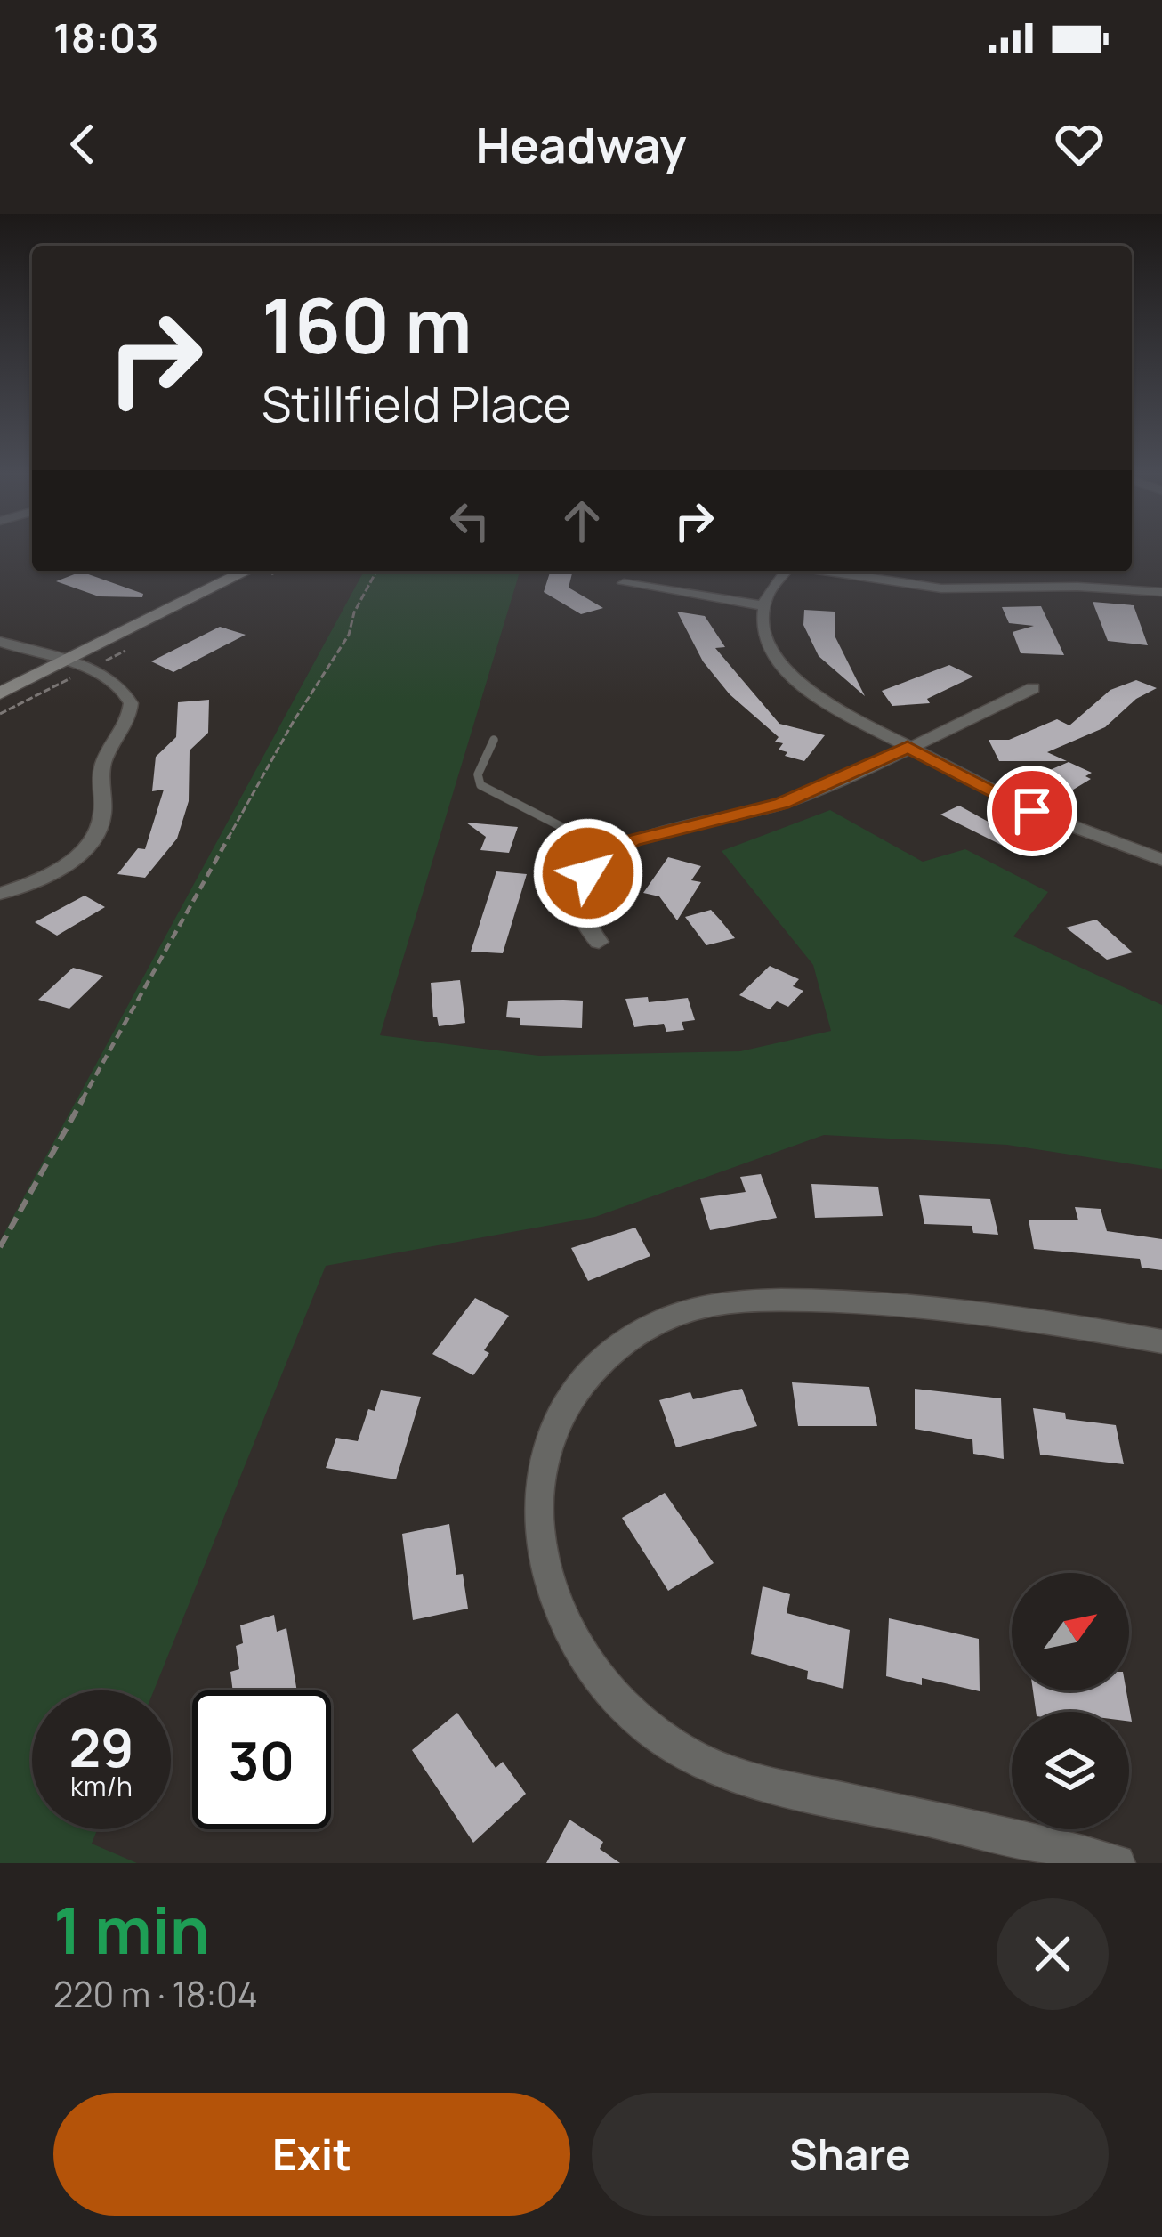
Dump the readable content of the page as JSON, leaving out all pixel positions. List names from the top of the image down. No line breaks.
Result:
{"north":"top right","page":{"status":"18:03","header":"Headway","turn":["160 m","Stillfield Place"],"speed":"29 km/h","limit":"30","heading":["1 min","220 m · 18:04"],"buttons":["Exit","Share"]}}
